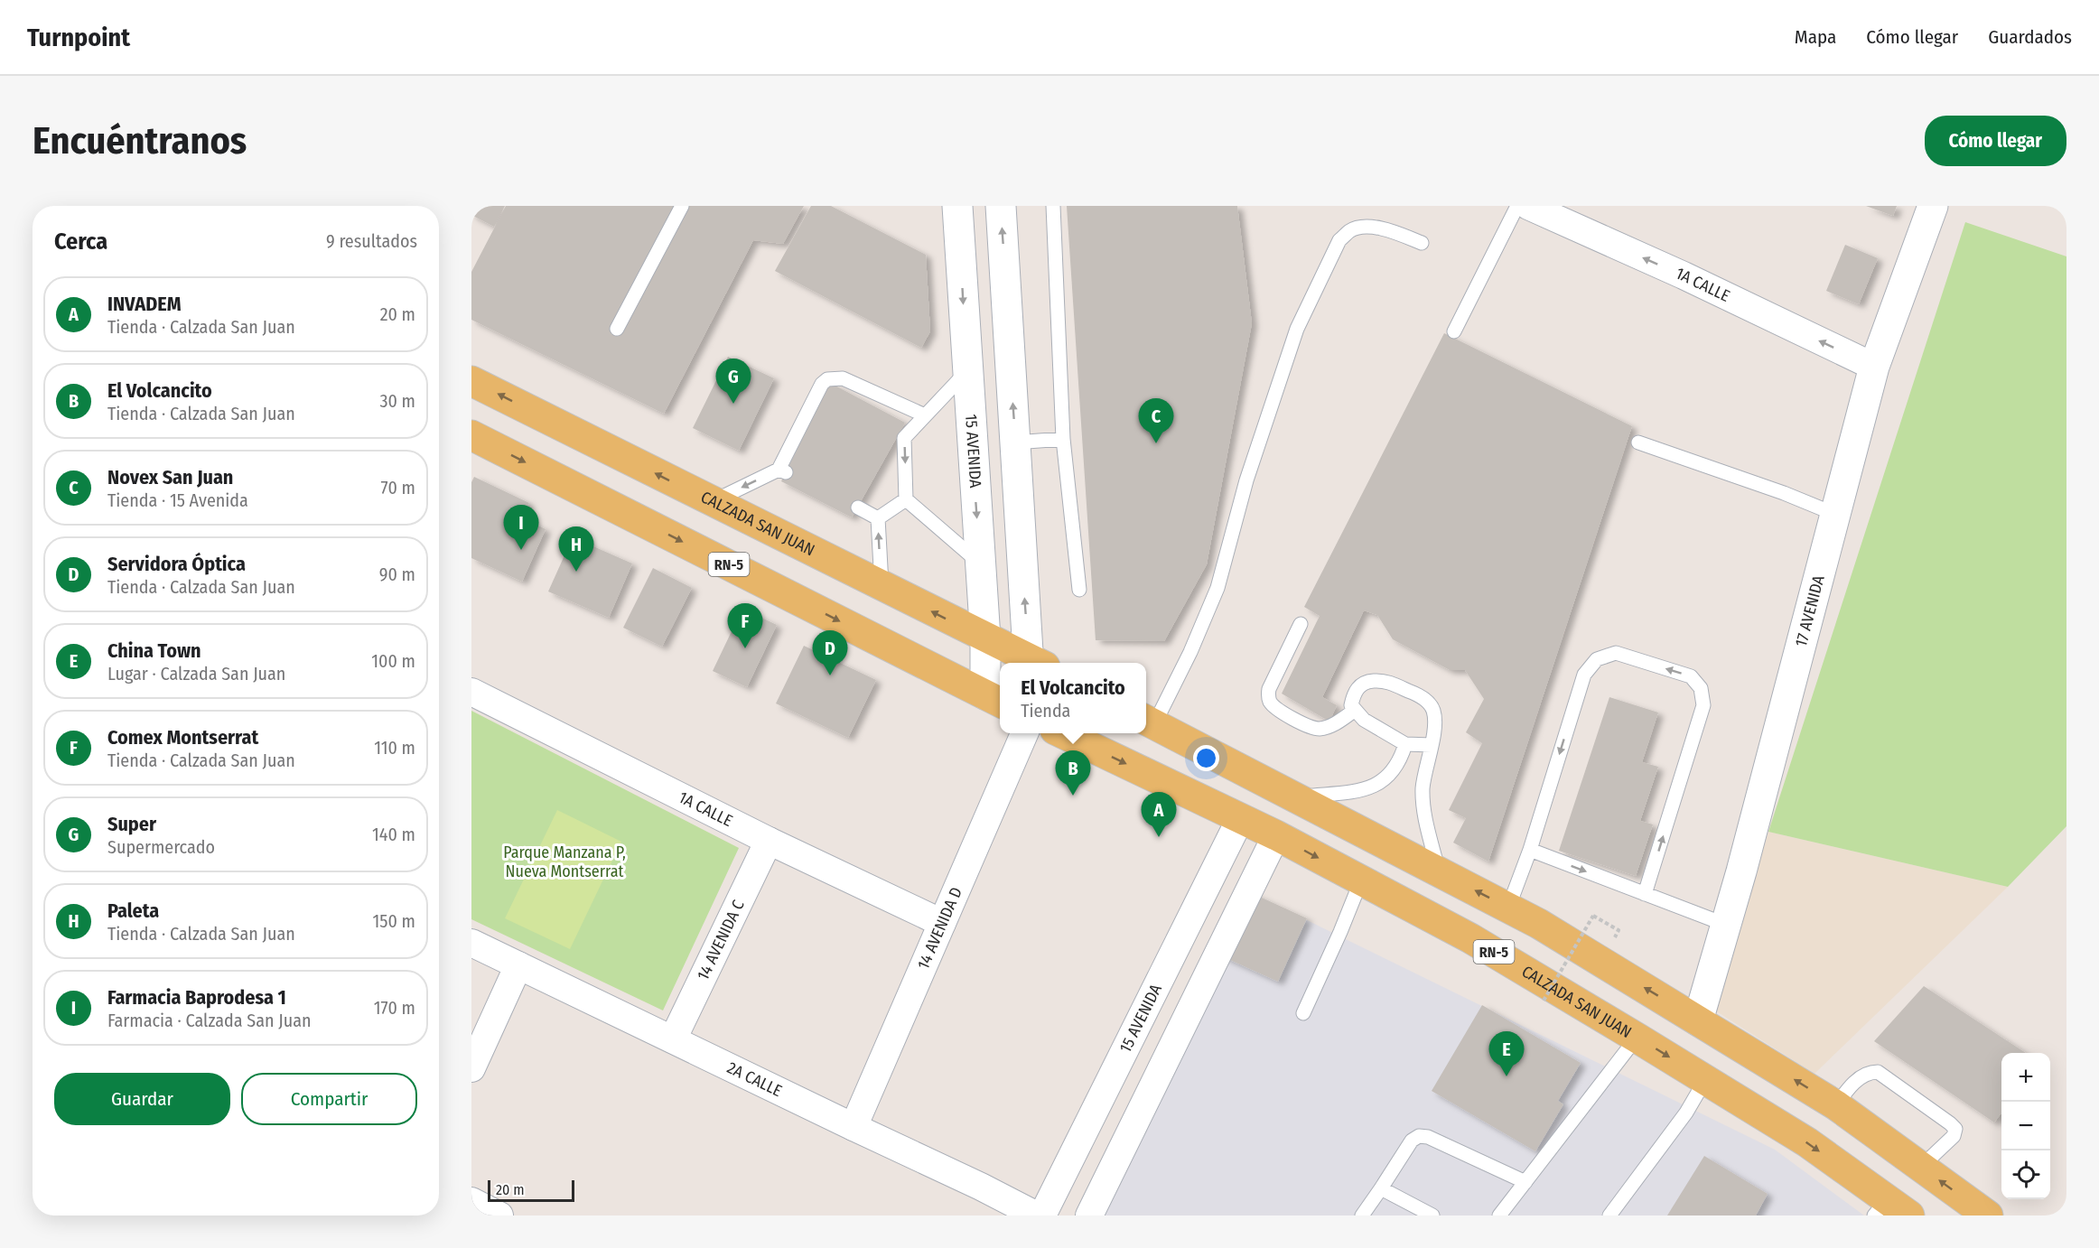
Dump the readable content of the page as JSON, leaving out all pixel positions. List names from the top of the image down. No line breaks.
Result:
{"streets":{"main road":["15 AVENIDA","CALZADA SAN JUAN","RN-5","17 AVENIDA"],"street":["1A CALLE","14 AVENIDA D","14 AVENIDA C","2A CALLE"]},"crossings":[["1A CALLE","17 AVENIDA"],["1A CALLE","14 AVENIDA D"],["1A CALLE","14 AVENIDA C"],["15 AVENIDA","CALZADA SAN JUAN"],["15 AVENIDA","RN-5"],["14 AVENIDA D","2A CALLE"],["14 AVENIDA C","2A CALLE"]],"one_way":["1A CALLE"],"parks":["Parque Manzana P, Nueva Montserrat"],"scale_bar":"20 m","page":{"header":"Turnpoint","nav":["Mapa","Cómo llegar","Guardados"],"buttons":["Cómo llegar",["Guardar","Compartir"]],"title":"Encuéntranos","heading":["Cerca","9 resultados"],"list":[{"mark":"A","name":"INVADEM","note":"Tienda · Calzada San Juan","value":"20 m"},{"mark":"B","name":"El Volcancito","note":"Tienda · Calzada San Juan","value":"30 m"},{"mark":"C","name":"Novex San Juan","note":"Tienda · 15 Avenida","value":"70 m"},{"mark":"D","name":"Servidora Óptica","note":"Tienda · Calzada San Juan","value":"90 m"},{"mark":"E","name":"China Town","note":"Lugar · Calzada San Juan","value":"100 m"},{"mark":"F","name":"Comex Montserrat","note":"Tienda · Calzada San Juan","value":"110 m"},{"mark":"G","name":"Super","note":"Supermercado","value":"140 m"},{"mark":"H","name":"Paleta","note":"Tienda · Calzada San Juan","value":"150 m"},{"mark":"I","name":"Farmacia Baprodesa 1","note":"Farmacia · Calzada San Juan","value":"170 m"}],"pins":["G","C","I","H","F","D","B","A","E"],"popup":["El Volcancito","Tienda"],"map_buttons":["+","−"],"scale":"20 m"}}
